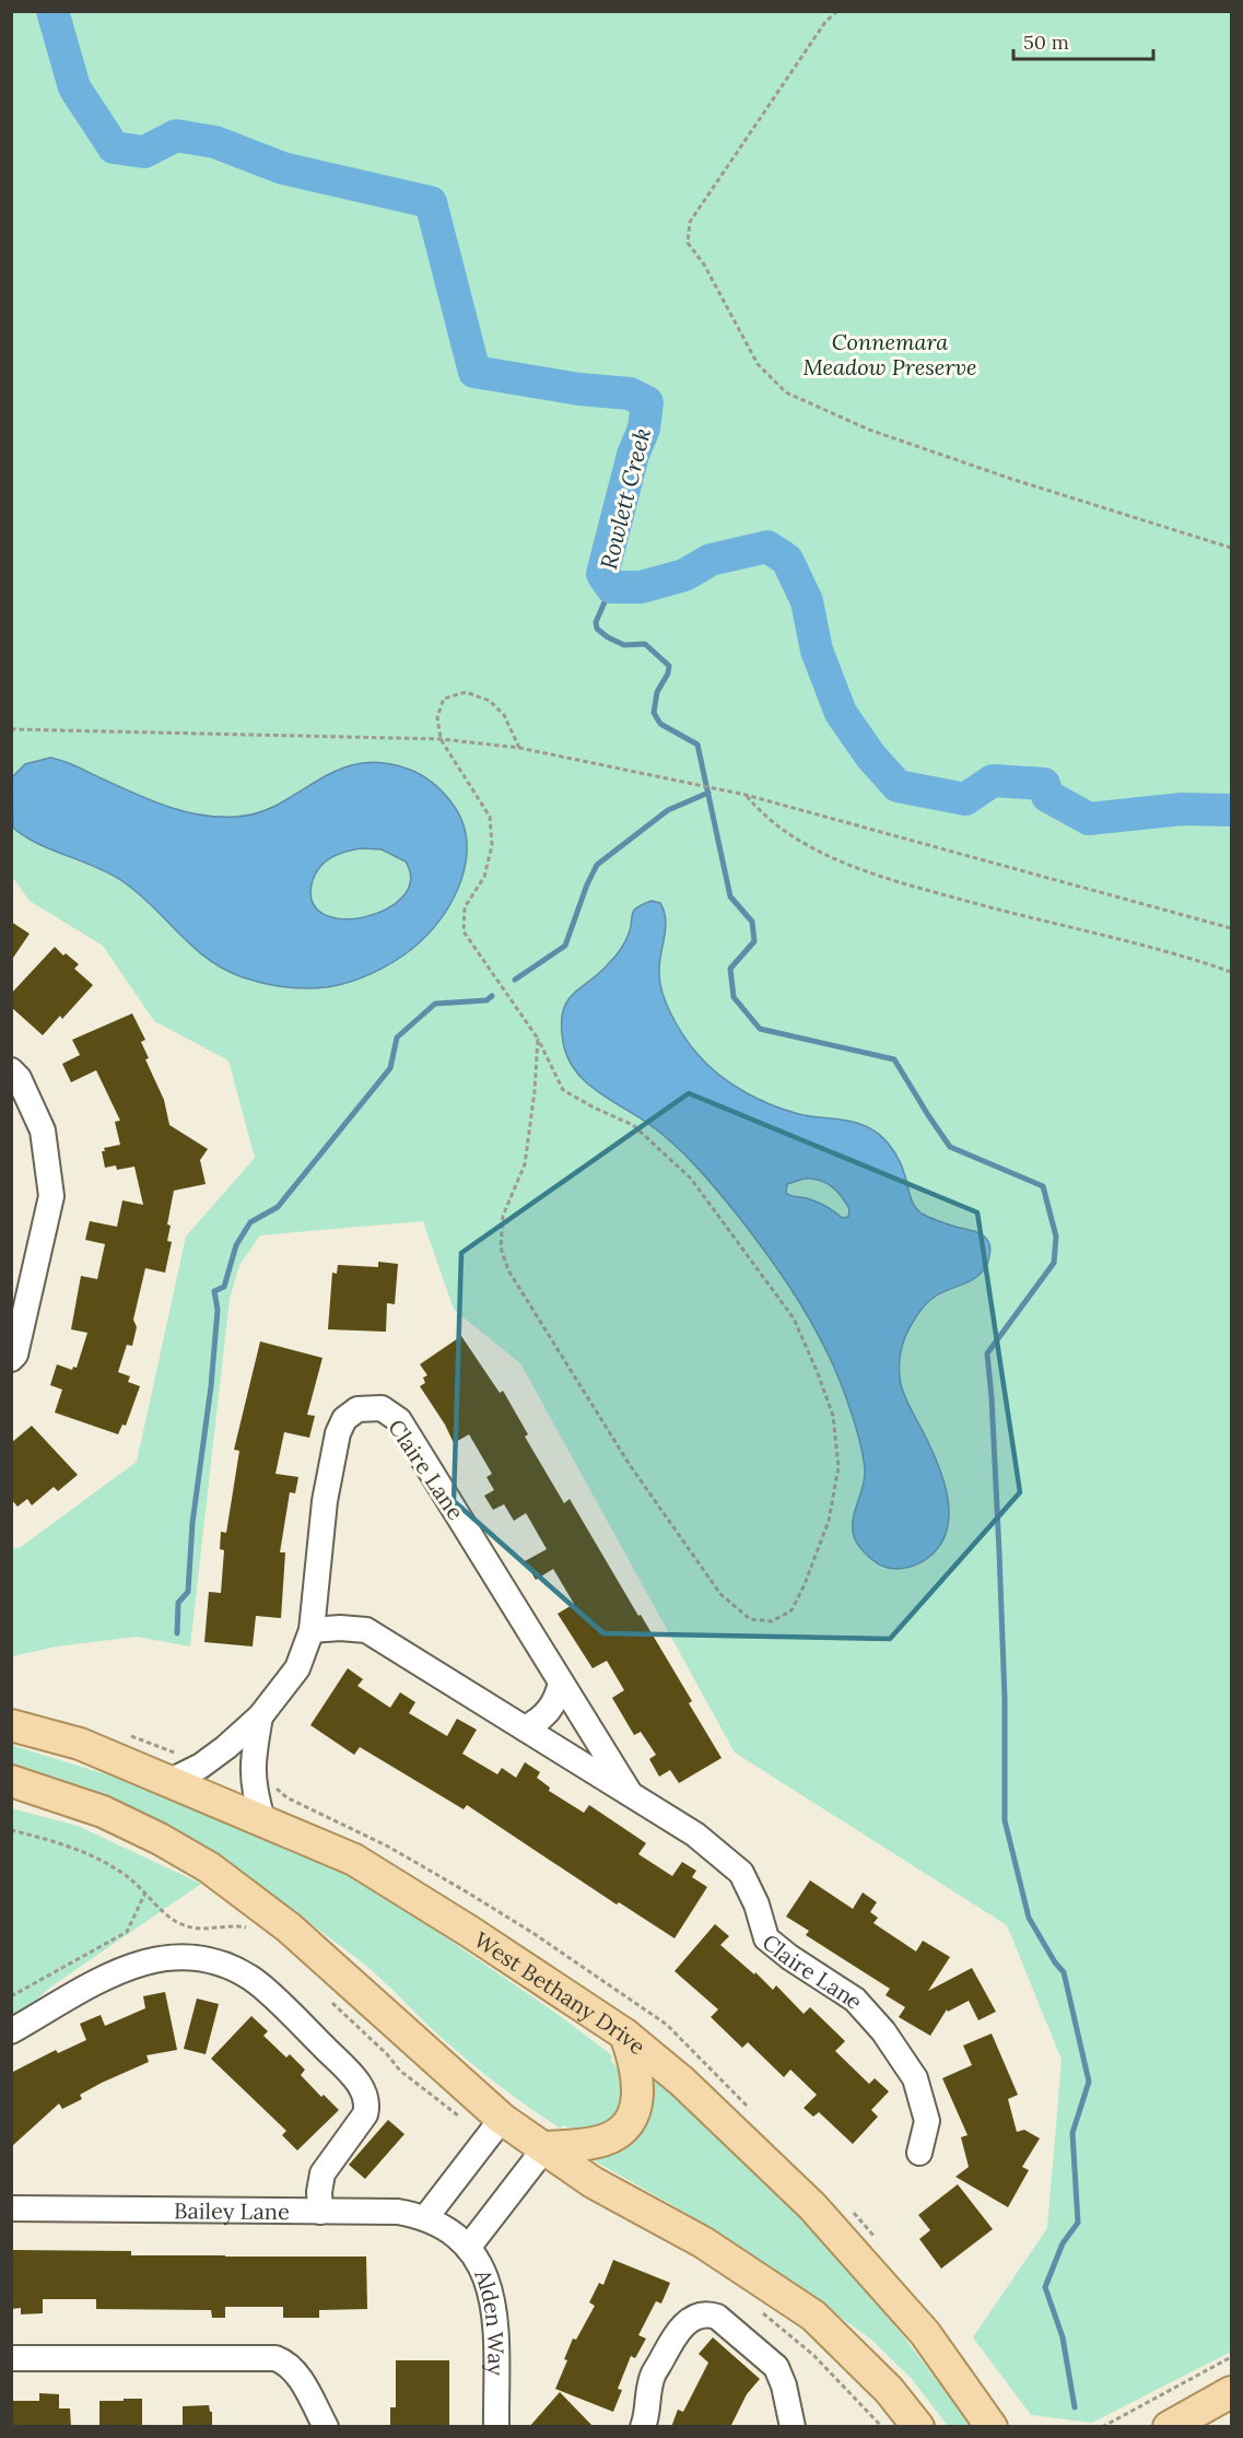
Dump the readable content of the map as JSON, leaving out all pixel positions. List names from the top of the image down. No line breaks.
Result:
{"streets":{"main road":["West Bethany Drive"],"street":["Claire Lane","Bailey Lane","Alden Way"]},"crossings":[["Claire Lane","West Bethany Drive"],["Bailey Lane","Alden Way"]],"water":["Rowlett Creek"],"parks":["Connemara Meadow Preserve"],"scale_bar":"50 m"}
